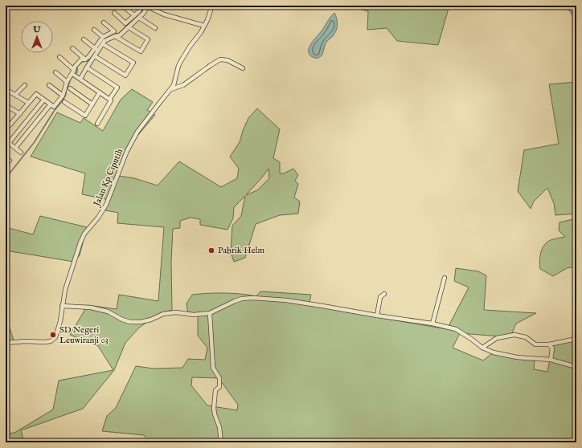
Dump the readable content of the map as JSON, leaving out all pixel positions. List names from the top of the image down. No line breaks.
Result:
{"streets":{"street":["Jalan Kp Ciputih"]},"places":["Pabrik Helm","SD Negeri Leuwiranji 03"],"north":"top"}
